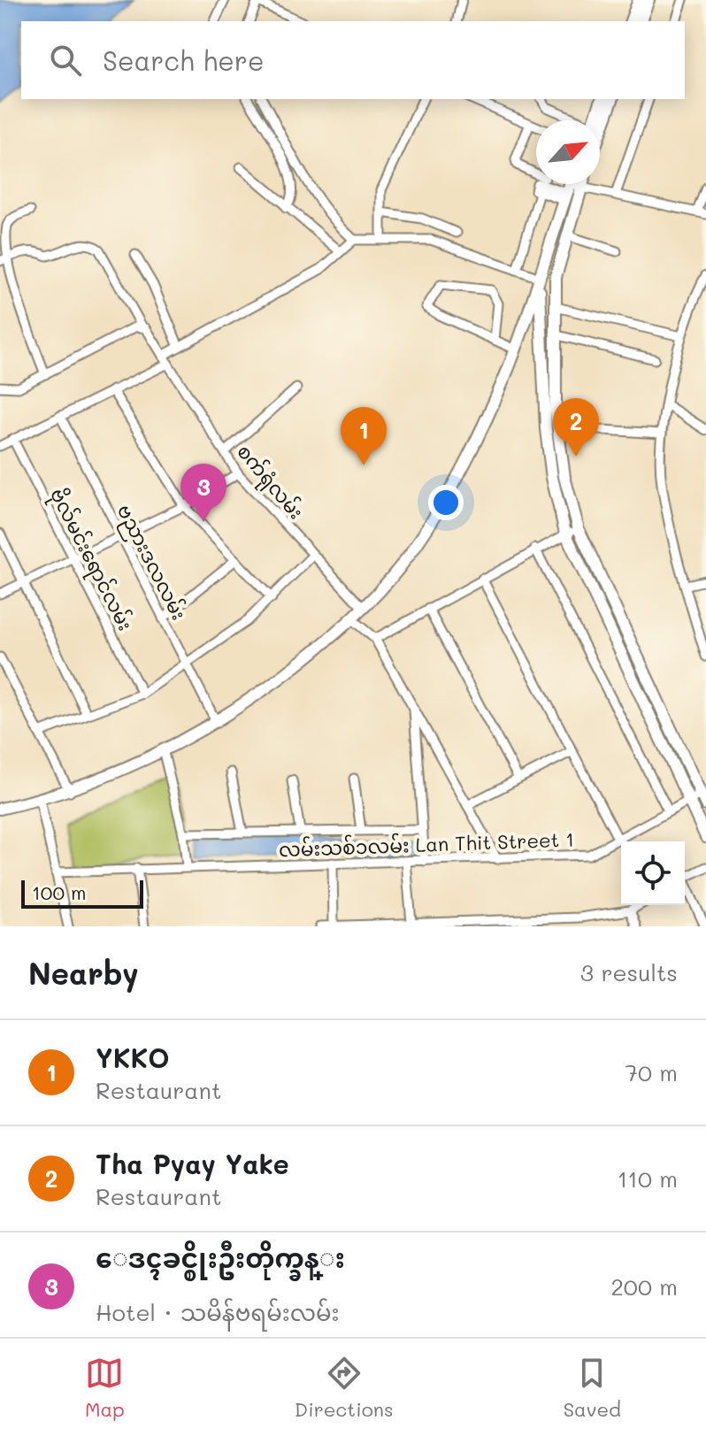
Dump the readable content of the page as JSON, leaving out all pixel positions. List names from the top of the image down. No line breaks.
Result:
{"streets":{"street":["စက်ရုံလမ်း","ဗိုလ်မင်းရောင်လမ်း","ဗညားဒလလမ်း","လမ်းသစ်၁လမ်း Lan Thit Street 1"]},"scale_bar":"100 m","north":"top right","page":{"search":"Search here","pins":["2","1","3"],"scale":"100 m","heading":["Nearby","3 results"],"list":[{"mark":"1","name":"YKKO","note":"Restaurant","value":"70 m"},{"mark":"2","name":"Tha Pyay Yake","note":"Restaurant","value":"110 m"},{"mark":"3","name":"ေဒၚခင္စိုးဦးတိုက္ခန္း","note":"Hotel · သမိန်ဗရမ်းလမ်း","value":"200 m"}],"nav":["Map","Directions","Saved"]}}
